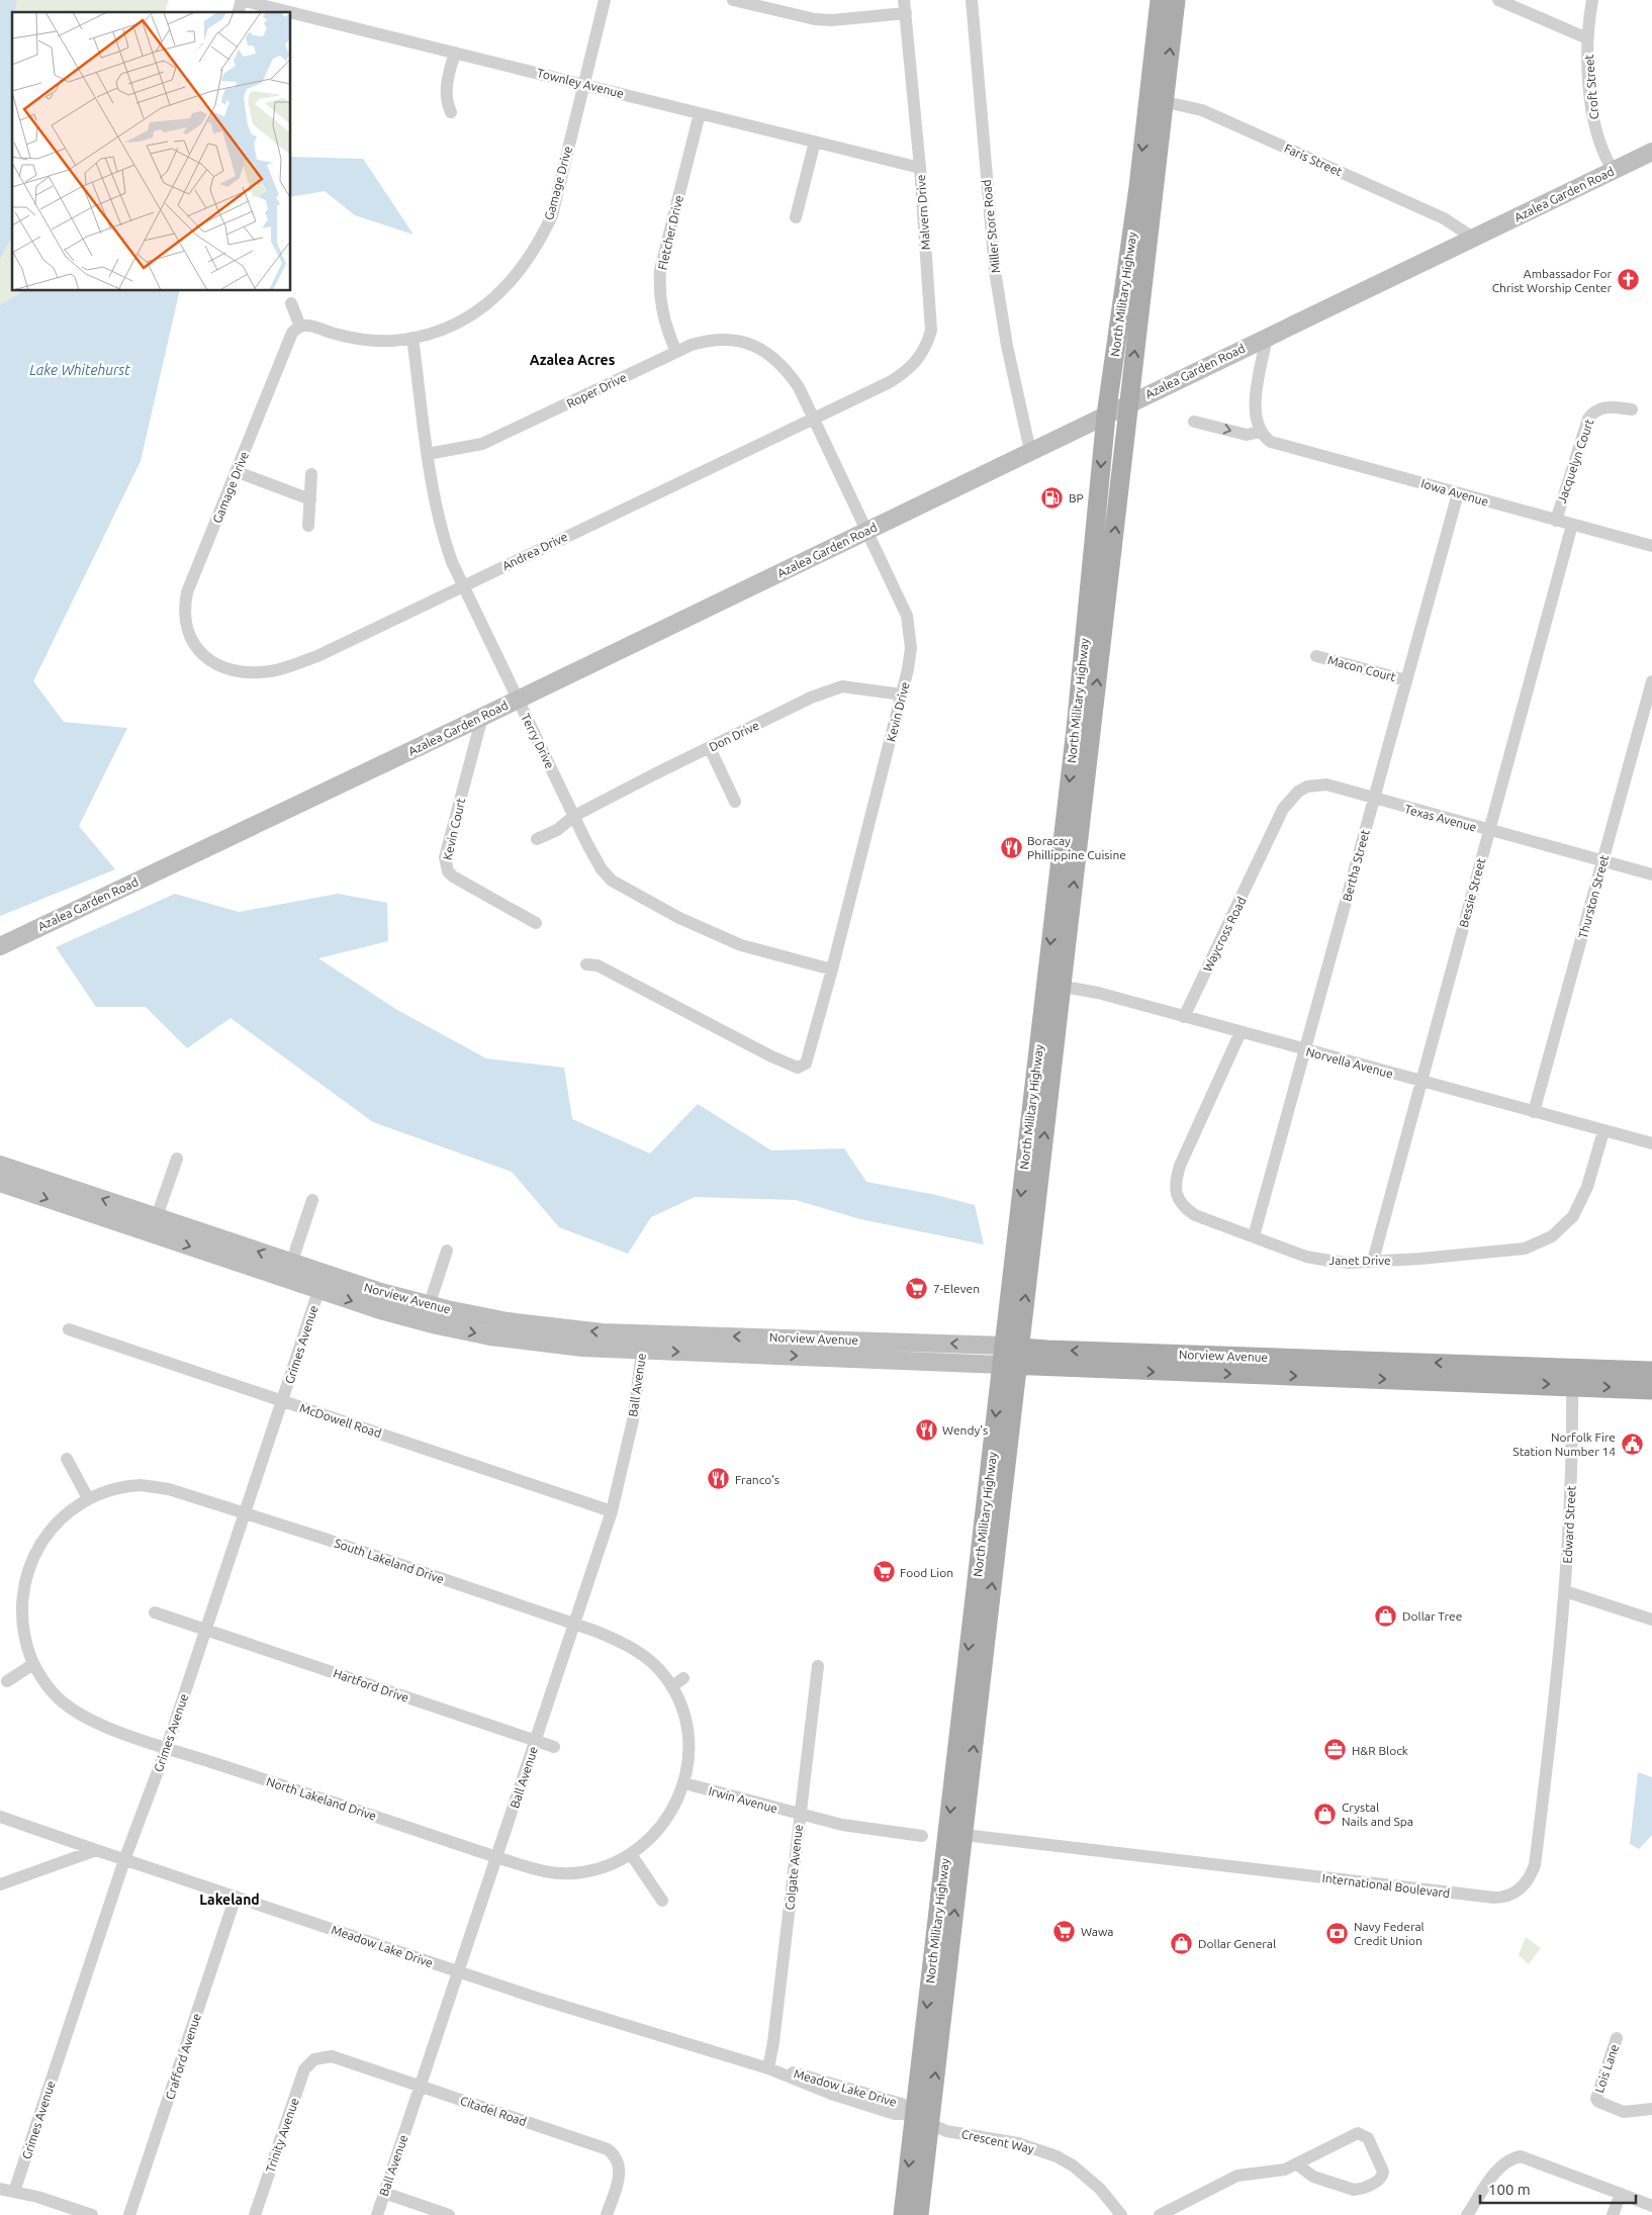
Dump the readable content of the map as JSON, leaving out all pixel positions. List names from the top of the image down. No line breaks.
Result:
{"streets":{"main road":["Azalea Garden Road","North Military Highway","Norview Avenue"],"street":["Townley Avenue","Croft Street","Faris Street","Gamage Drive","Malvern Drive","Miller Store Road","Fletcher Drive","Roper Drive","Jacquelyn Court","Iowa Avenue","Andrea Drive","Macon Court","Kevin Drive","Don Drive","Terry Drive","Texas Avenue","Kevin Court","Bertha Street","Bessie Street","Thurston Street","Waycross Road","Norvella Avenue","Janet Drive","Grimes Avenue","Ball Avenue","McDowell Road","Edward Street","South Lakeland Drive","Hartford Drive","North Lakeland Drive","Irwin Avenue","Colgate Avenue","International Boulevard","Meadow Lake Drive","Crafford Avenue","Lois Lane","Citadel Road","Trinity Avenue","Crescent Way"]},"crossings":[["Townley Avenue","Gamage Drive"],["Townley Avenue","Malvern Drive"],["Townley Avenue","Fletcher Drive"],["Croft Street","Azalea Garden Road"],["Faris Street","Azalea Garden Road"],["Faris Street","North Military Highway"],["Gamage Drive","Andrea Drive"],["Gamage Drive","Terry Drive"],["Azalea Garden Road","Miller Store Road"],["Azalea Garden Road","North Military Highway"],["Azalea Garden Road","Kevin Drive"],["Azalea Garden Road","Terry Drive"],["Azalea Garden Road","Kevin Court"],["Malvern Drive","Andrea Drive"],["Fletcher Drive","Roper Drive"],["North Military Highway","Norvella Avenue"],["North Military Highway","Norview Avenue"],["North Military Highway","International Boulevard"],["North Military Highway","Meadow Lake Drive"],["North Military Highway","Crescent Way"],["Roper Drive","Kevin Drive"],["Roper Drive","Terry Drive"],["Jacquelyn Court","Iowa Avenue"],["Iowa Avenue","Bertha Street"],["Iowa Avenue","Bessie Street"],["Andrea Drive","Kevin Drive"],["Andrea Drive","Terry Drive"],["Macon Court","Bertha Street"],["Kevin Drive","Don Drive"],["Kevin Drive","Terry Drive"],["Don Drive","Terry Drive"],["Texas Avenue","Bertha Street"],["Texas Avenue","Bessie Street"],["Texas Avenue","Thurston Street"],["Texas Avenue","Waycross Road"],["Bertha Street","Norvella Avenue"],["Bertha Street","Janet Drive"],["Bessie Street","Norvella Avenue"],["Bessie Street","Janet Drive"],["Thurston Street","Norvella Avenue"],["Waycross Road","Norvella Avenue"],["Norvella Avenue","Janet Drive"],["Norview Avenue","Grimes Avenue"],["Norview Avenue","Ball Avenue"],["Norview Avenue","Edward Street"],["Grimes Avenue","McDowell Road"],["Grimes Avenue","South Lakeland Drive"],["Grimes Avenue","Hartford Drive"],["Grimes Avenue","North Lakeland Drive"],["Grimes Avenue","Meadow Lake Drive"],["Ball Avenue","McDowell Road"],["Ball Avenue","South Lakeland Drive"],["Ball Avenue","Hartford Drive"],["Ball Avenue","North Lakeland Drive"],["Ball Avenue","Meadow Lake Drive"],["Ball Avenue","Citadel Road"],["Edward Street","International Boulevard"],["South Lakeland Drive","North Lakeland Drive"],["South Lakeland Drive","Irwin Avenue"],["North Lakeland Drive","Irwin Avenue"],["Irwin Avenue","Colgate Avenue"],["Colgate Avenue","Meadow Lake Drive"],["Meadow Lake Drive","Crafford Avenue"],["Meadow Lake Drive","Crescent Way"],["Citadel Road","Trinity Avenue"]],"districts":["Azalea Acres","Lakeland"],"water":["Lake Whitehurst"],"places":{"church":["Ambassador For Christ Worship Center"],"fuel station":["BP"],"restaurant":["Boracay Phillippine Cuisine","Wendy's","Franco's"],"supermarket":["7-Eleven","Food Lion","Wawa"],"public building":["Norfolk Fire Station Number 14"],"shop":["Dollar Tree","Crystal Nails and Spa","Dollar General"],"office":["H&R Block"],"bank":["Navy Federal Credit Union"]},"scale_bar":"100 m"}
